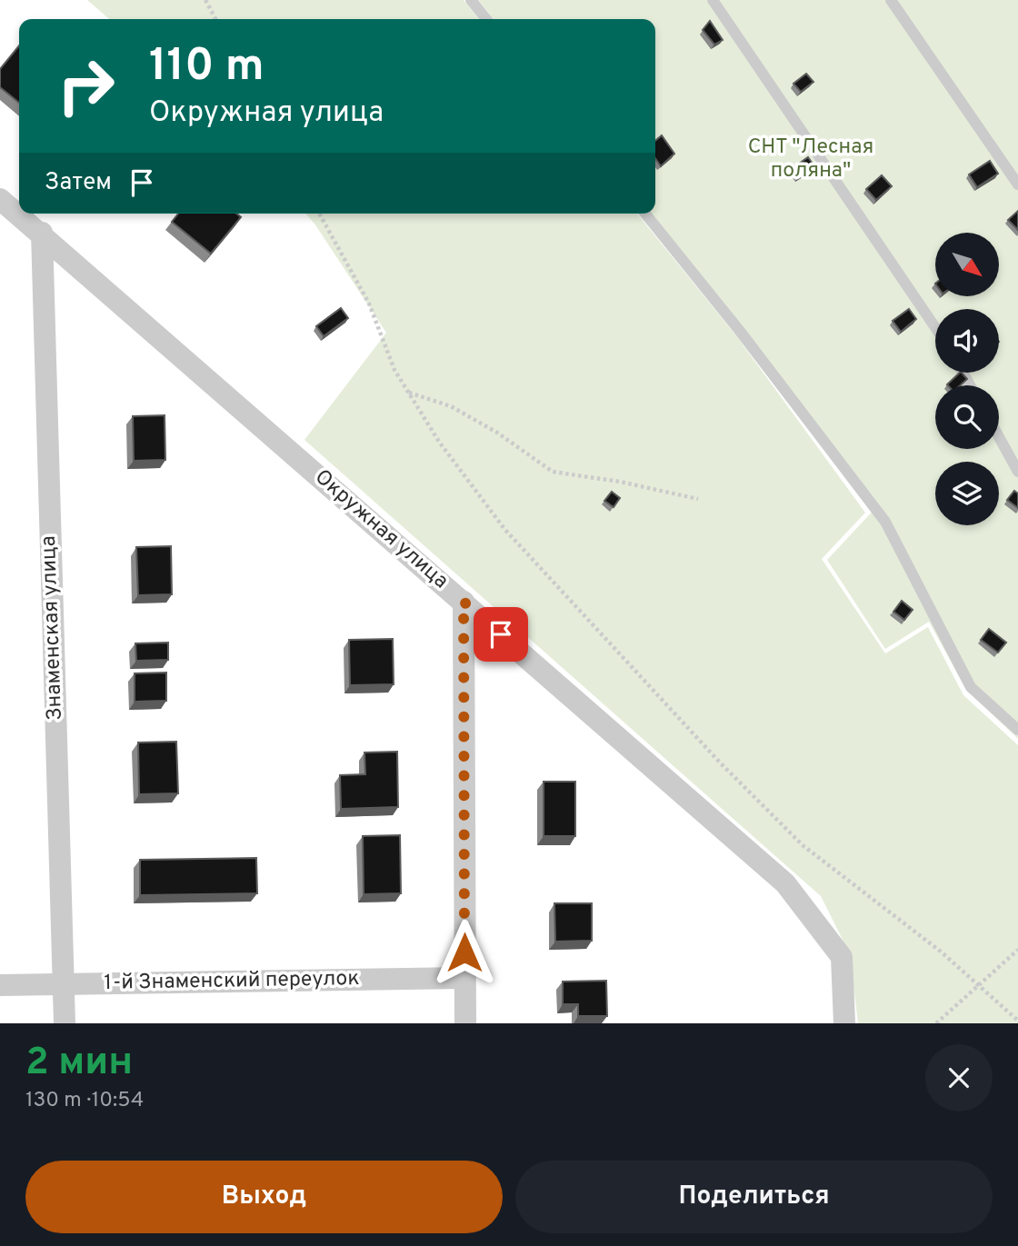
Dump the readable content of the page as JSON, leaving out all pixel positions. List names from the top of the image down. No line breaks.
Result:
{"streets":{"street":["Окружная улица","Знаменская улица","1-й Знаменский переулок"]},"crossings":[["Окружная улица","Знаменская улица"],["Знаменская улица","1-й Знаменский переулок"]],"parks":["СНТ \"Лесная поляна\""],"north":"bottom right","page":{"turn":["110 m","Окружная улица"],"then":"Затем","heading":["2 мин","130 m · 10:54"],"buttons":["Выход","Поделиться"]}}
